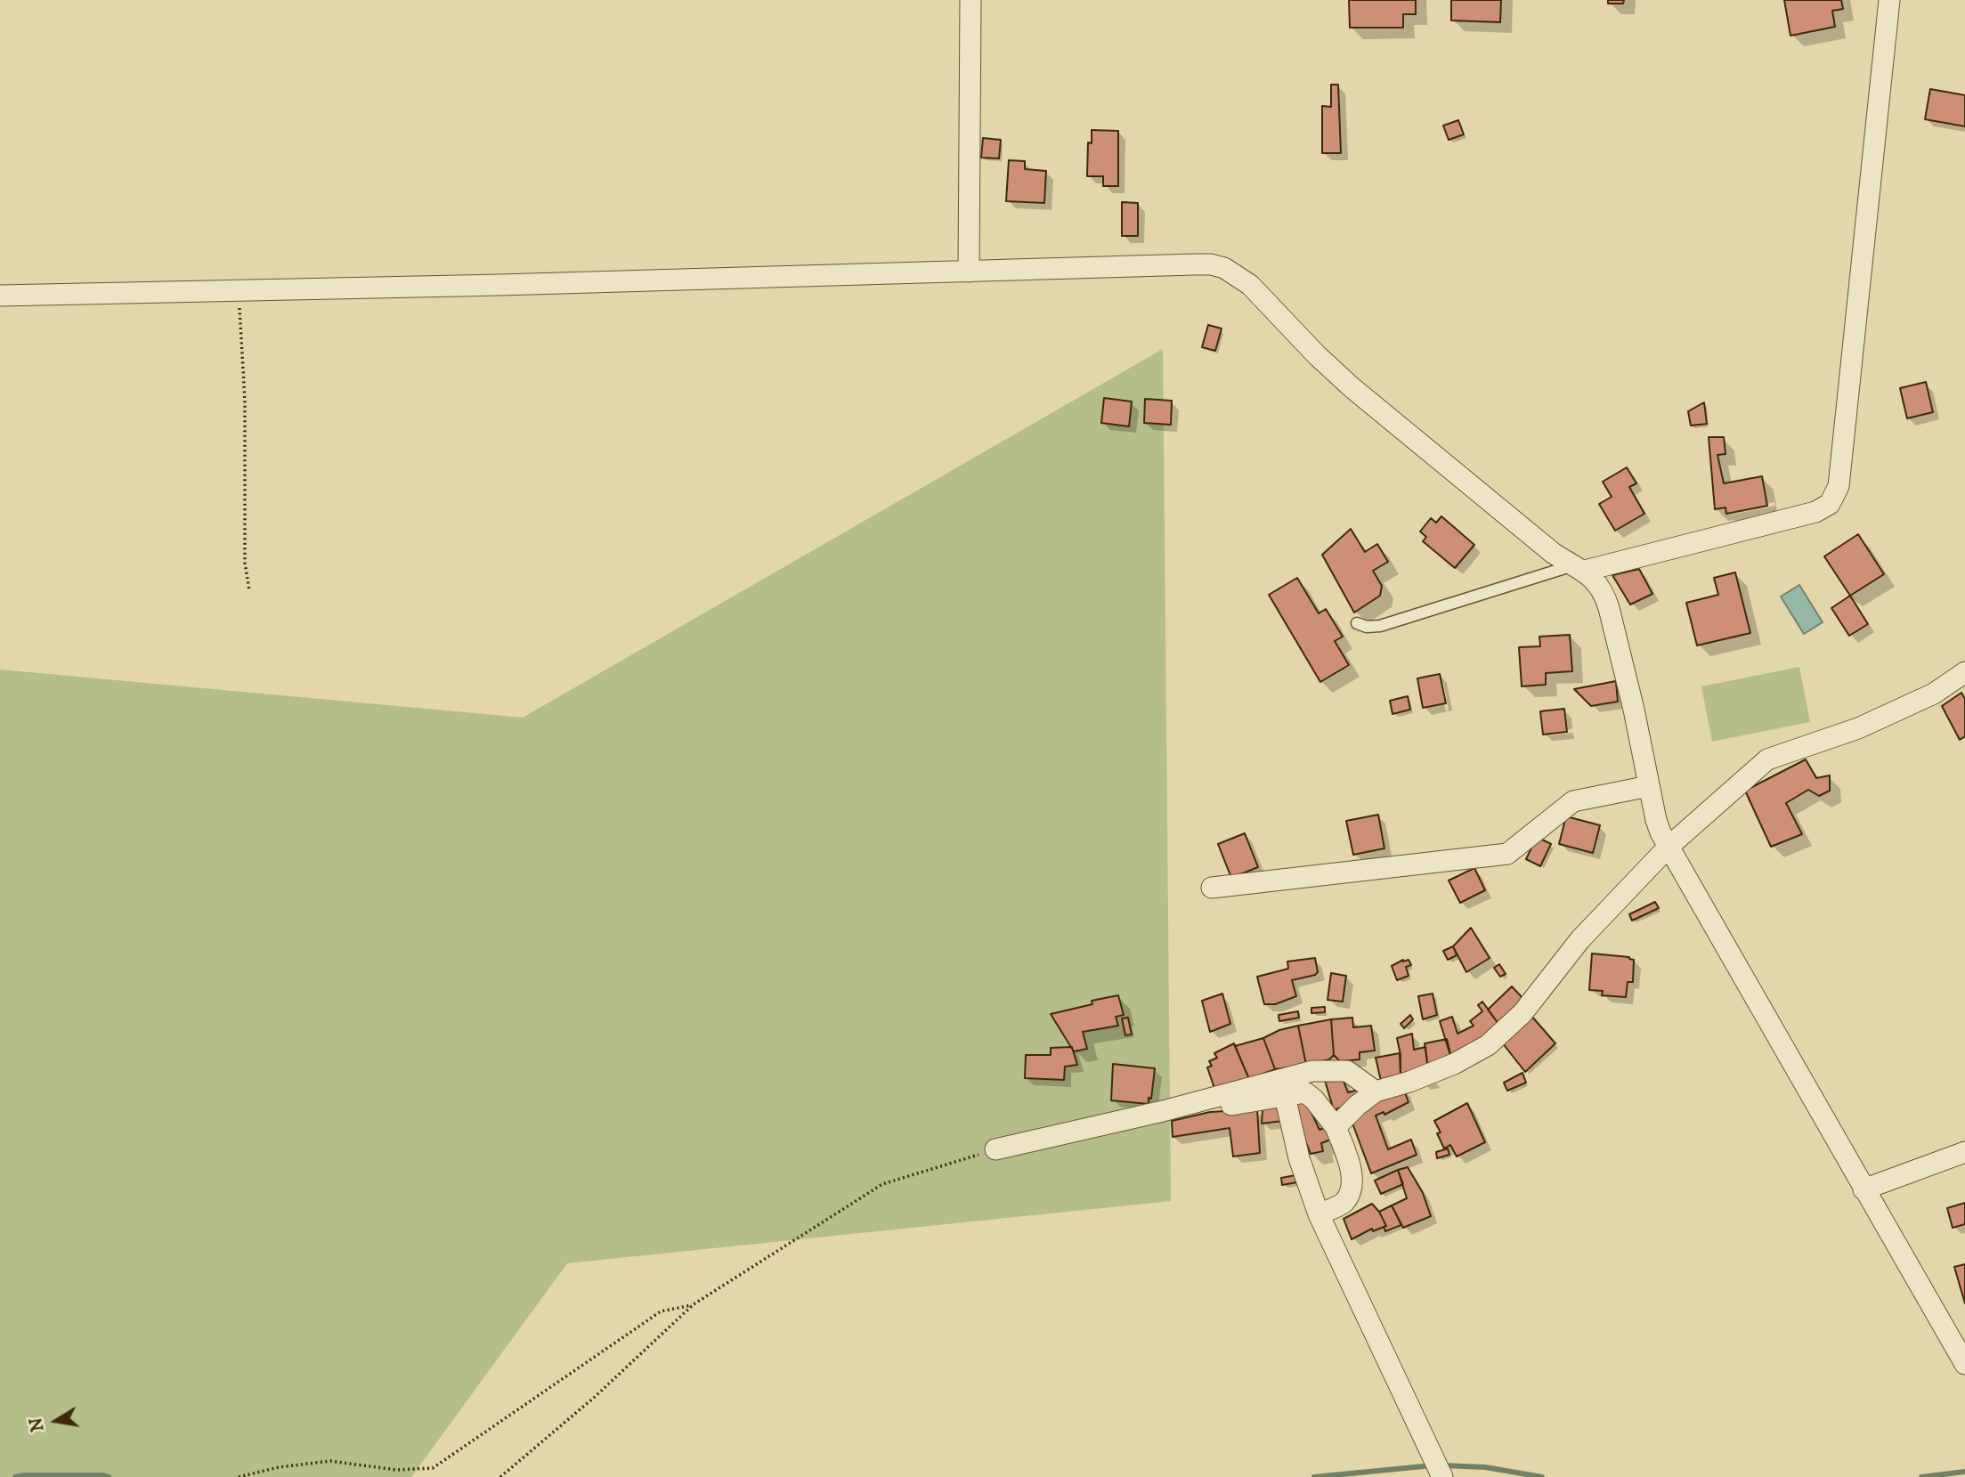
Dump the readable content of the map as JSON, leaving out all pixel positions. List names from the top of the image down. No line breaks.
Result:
{"north":"left"}
